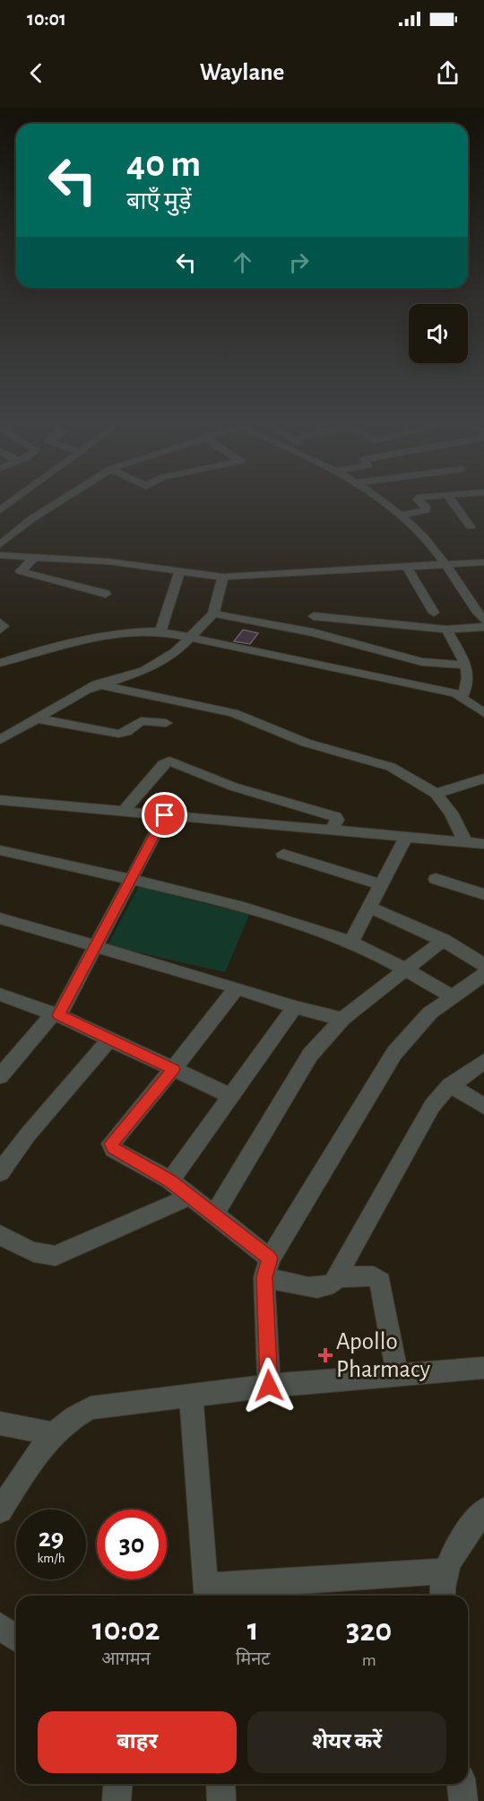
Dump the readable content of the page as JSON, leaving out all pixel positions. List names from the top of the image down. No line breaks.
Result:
{"places":{"health":["Apollo Pharmacy"]},"page":{"status":"10:01","header":"Waylane","turn":["40 m","बाएँ मुड़ें"],"speed":"29 km/h","limit":"30","eta":["10:02","आगमन","1","मिनट","320","m"],"buttons":["बाहर","शेयर करें"]}}
